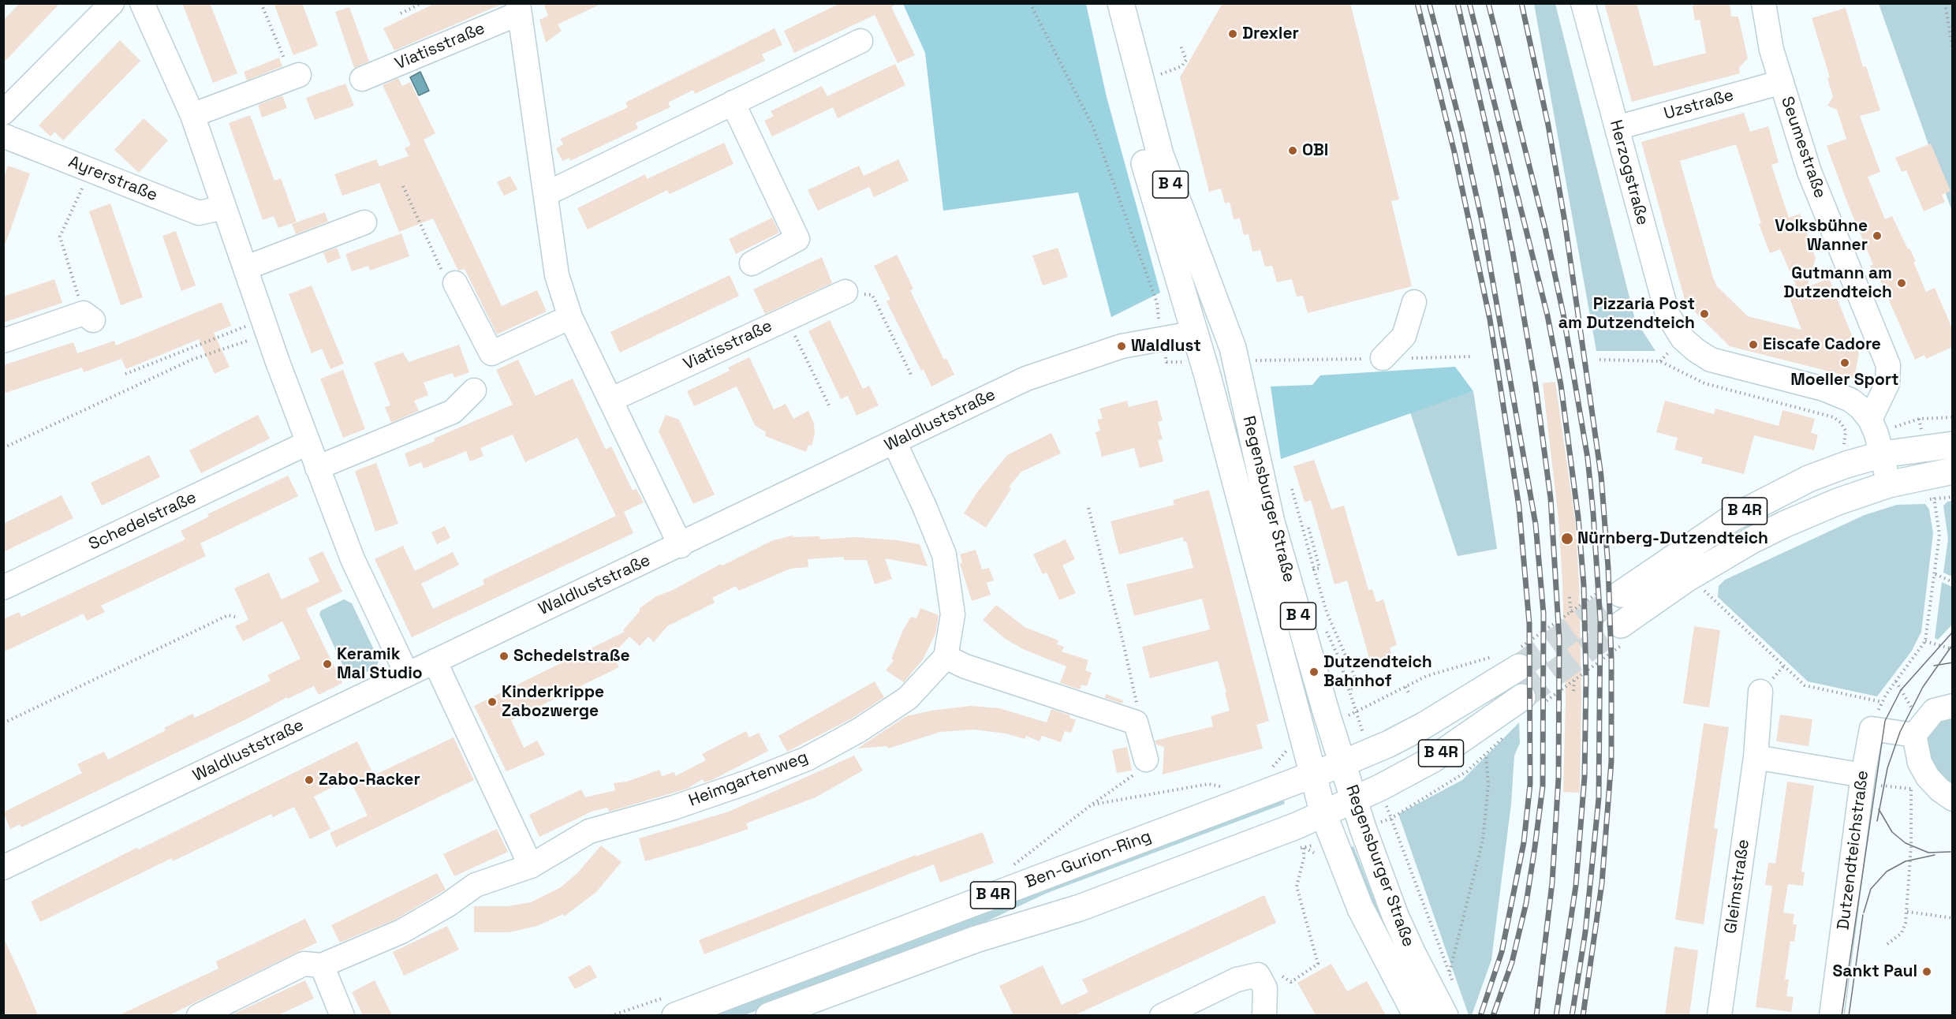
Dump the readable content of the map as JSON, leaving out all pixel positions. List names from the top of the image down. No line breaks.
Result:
{"streets":{"main road":["B 4","Regensburger Straße","B 4R","Ben-Gurion-Ring"],"street":["Viatisstraße","Uzstraße","Seumestraße","Herzogstraße","Ayrerstraße","Waldluststraße","Schedelstraße","Heimgartenweg","Dutzendteichstraße","Gleimstraße"]},"crossings":[["Viatisstraße","Waldluststraße"],["Uzstraße","Seumestraße"],["Uzstraße","Herzogstraße"],["Seumestraße","Herzogstraße"],["Waldluststraße","Regensburger Straße"],["Regensburger Straße","B 4R"],["Regensburger Straße","Ben-Gurion-Ring"],["B 4R","Ben-Gurion-Ring"]],"places":["Drexler","OBI","Volksbühne Wanner","Gutmann am Dutzendteich","Pizzaria Post am Dutzendteich","Eiscafe Cadore","Waldlust","Moeller Sport","Nürnberg-Dutzendteich","Schedelstraße","Keramik Mal Studio","Dutzendteich Bahnhof","Kinderkrippe Zabozwerge","Zabo-Racker","Sankt Paul"]}
